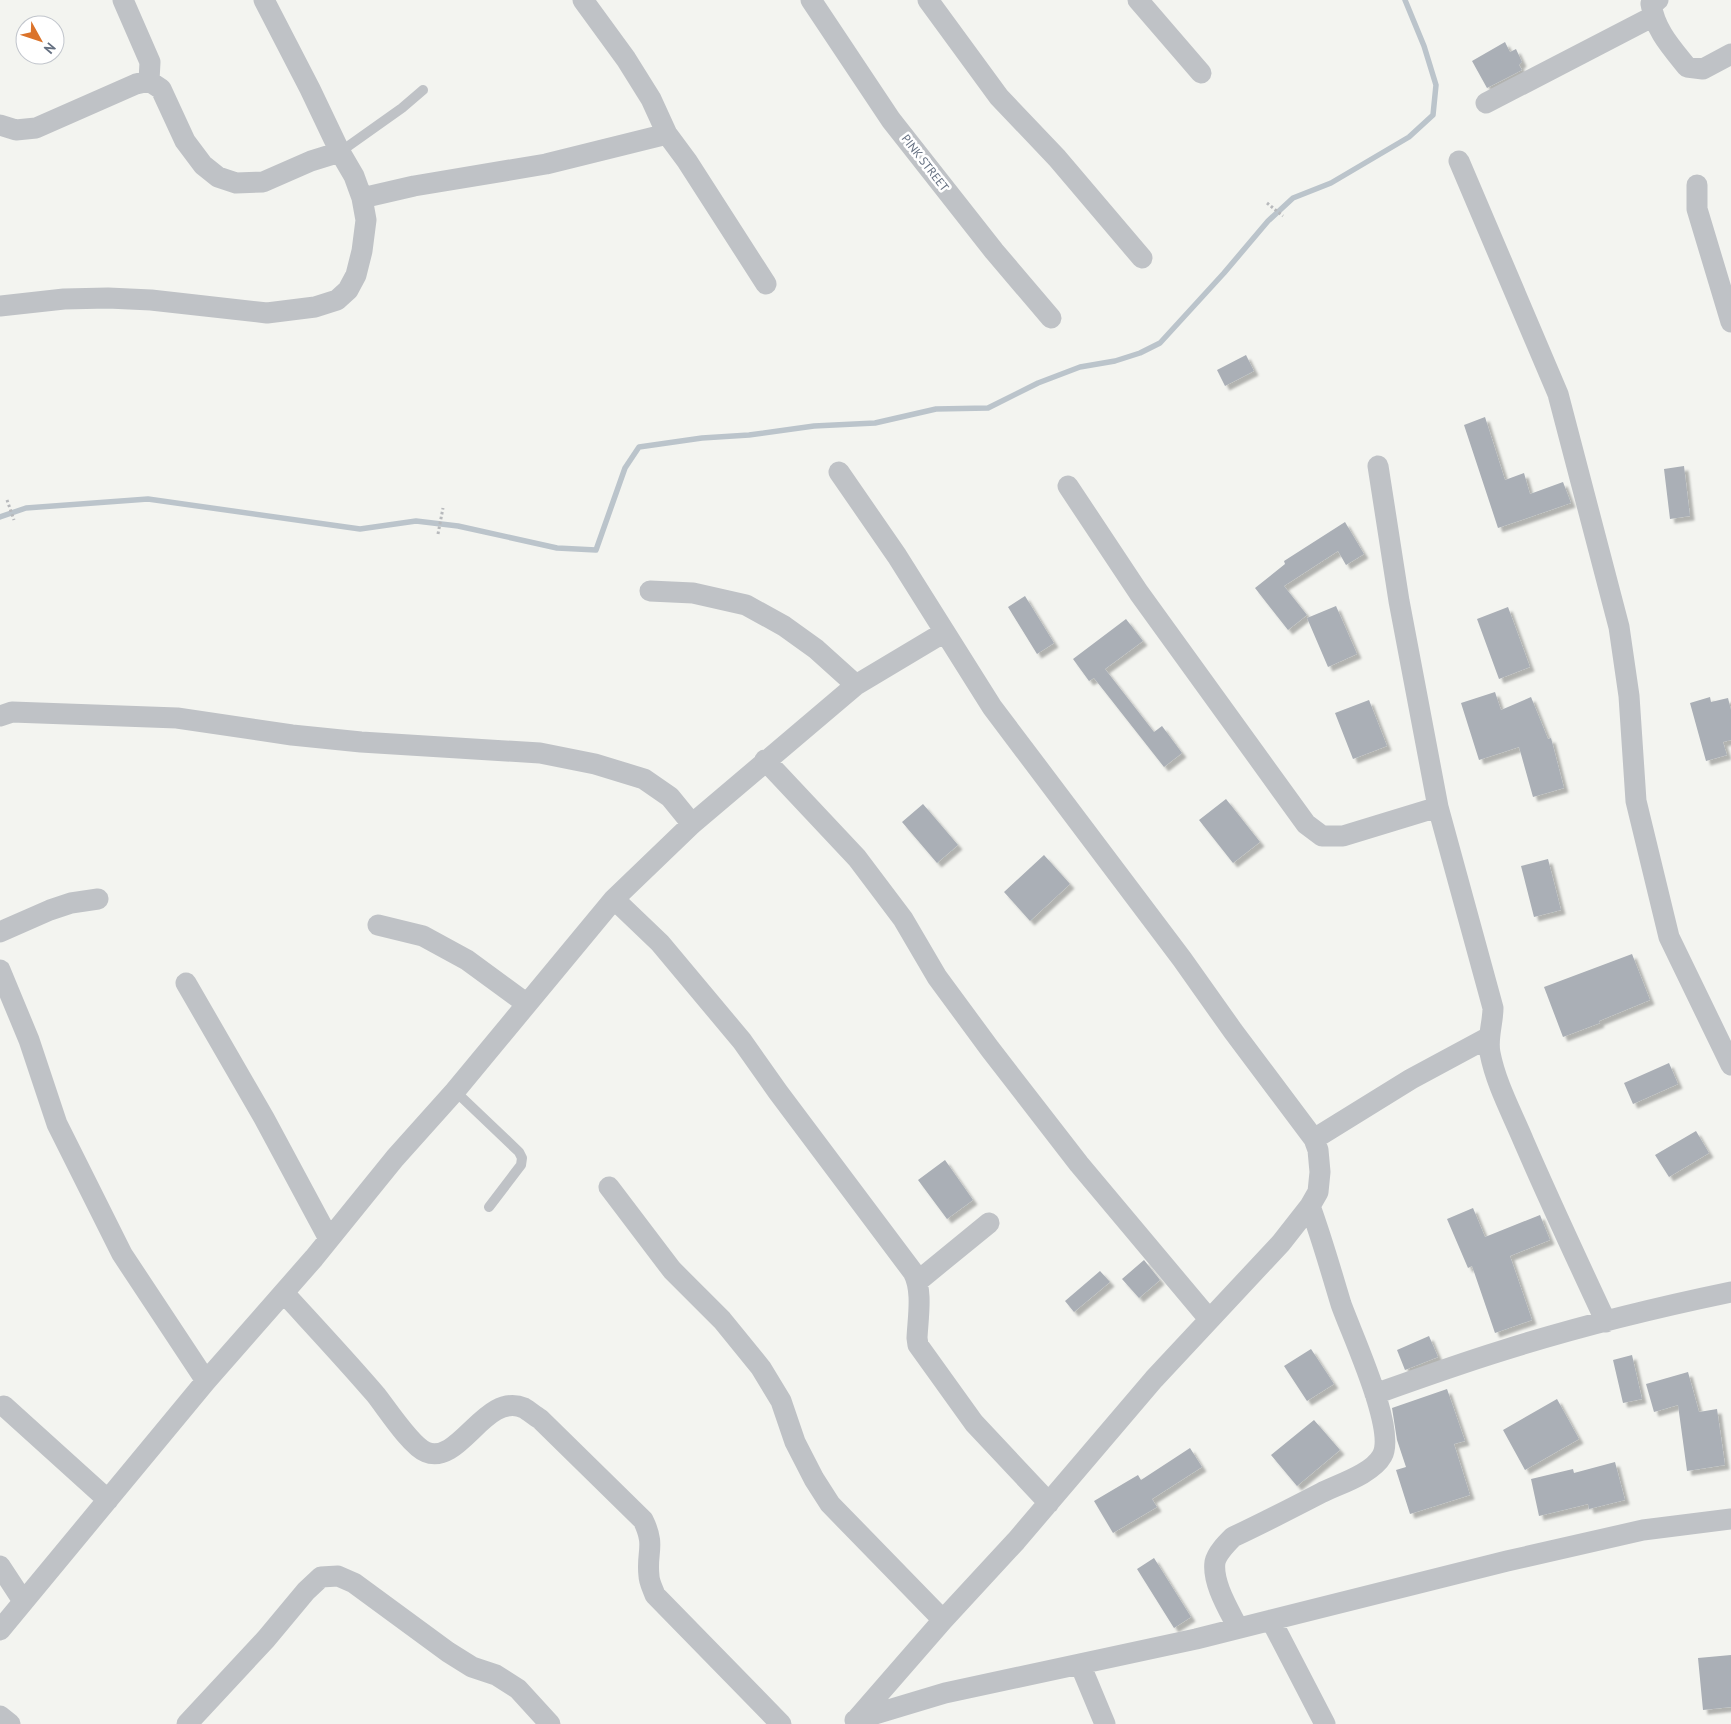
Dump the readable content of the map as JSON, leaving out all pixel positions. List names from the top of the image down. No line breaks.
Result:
{"streets":{"street":["PINK STREET"]},"north":"bottom right"}
